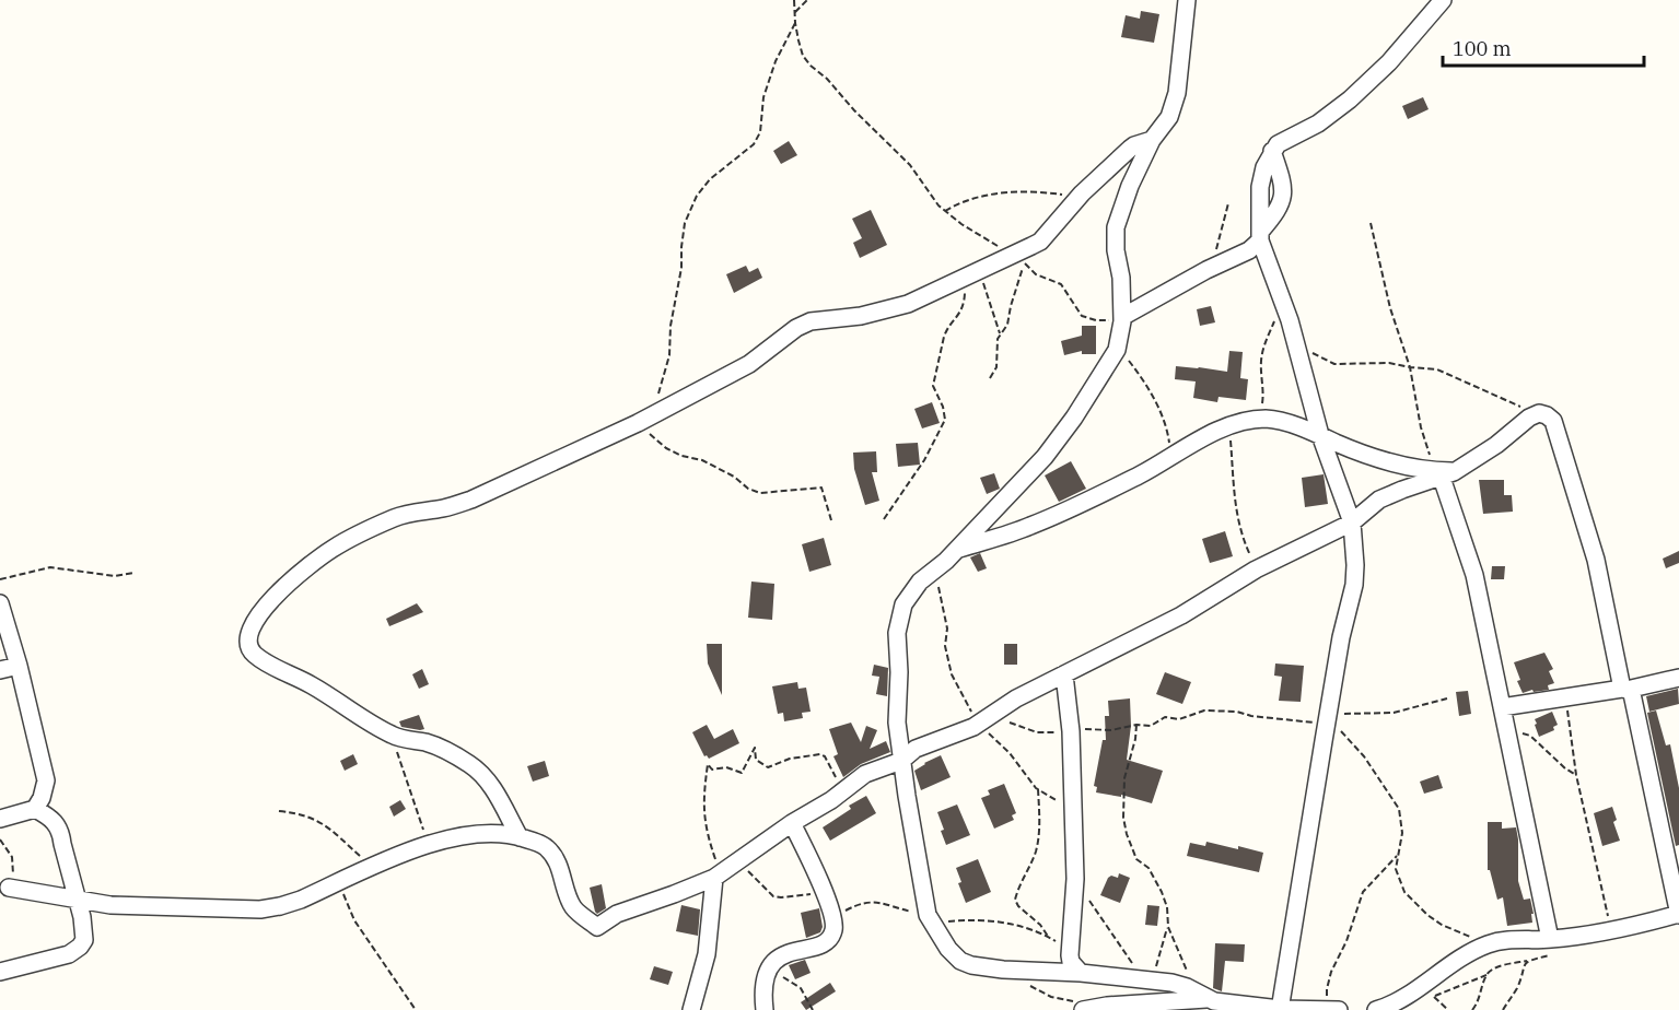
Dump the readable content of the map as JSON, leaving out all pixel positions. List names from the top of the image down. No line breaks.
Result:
{"scale_bar":"100 m"}
